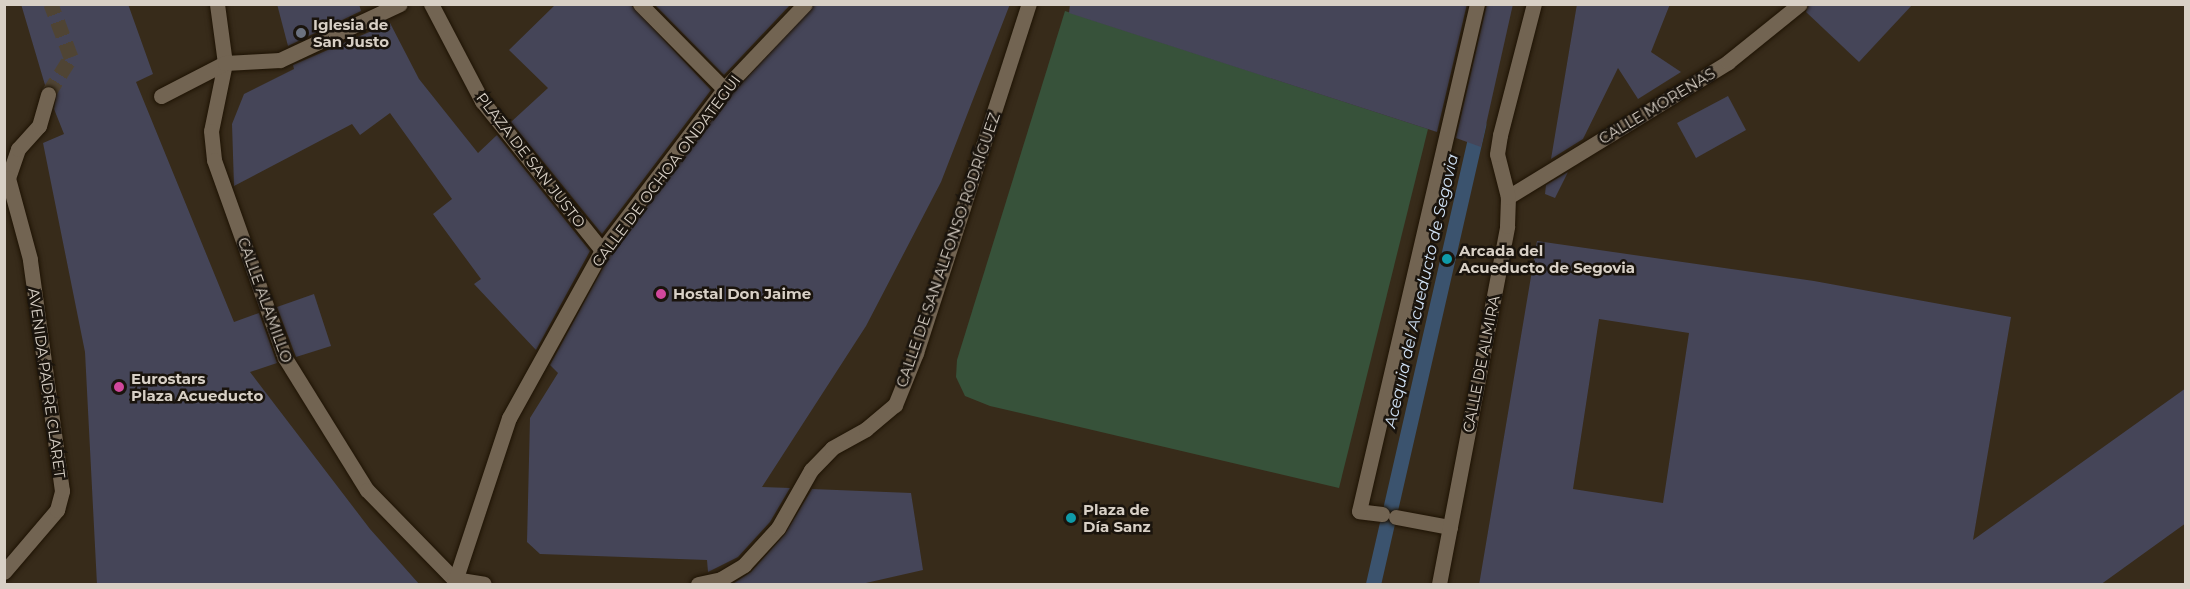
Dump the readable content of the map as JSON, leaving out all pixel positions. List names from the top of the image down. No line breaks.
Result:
{"streets":{"street":["CALLE MORENAS","PLAZA DE SAN JUSTO","CALLE DE OCHOA ONDATEGUI","CALLE DE SAN ALFONSO RODRÍGUEZ","CALLE ALAMILLO","CALLE DE ALMIRA","AVENIDA PADRE CLARET"]},"crossings":[["CALLE MORENAS","CALLE DE ALMIRA"],["PLAZA DE SAN JUSTO","CALLE DE OCHOA ONDATEGUI"],["CALLE DE OCHOA ONDATEGUI","CALLE ALAMILLO"]],"water":["Acequia del Acueducto de Segovia"],"places":["Iglesia de San Justo","Arcada del Acueducto de Segovia","Hostal Don Jaime","Eurostars Plaza Acueducto","Plaza de Día Sanz"]}
